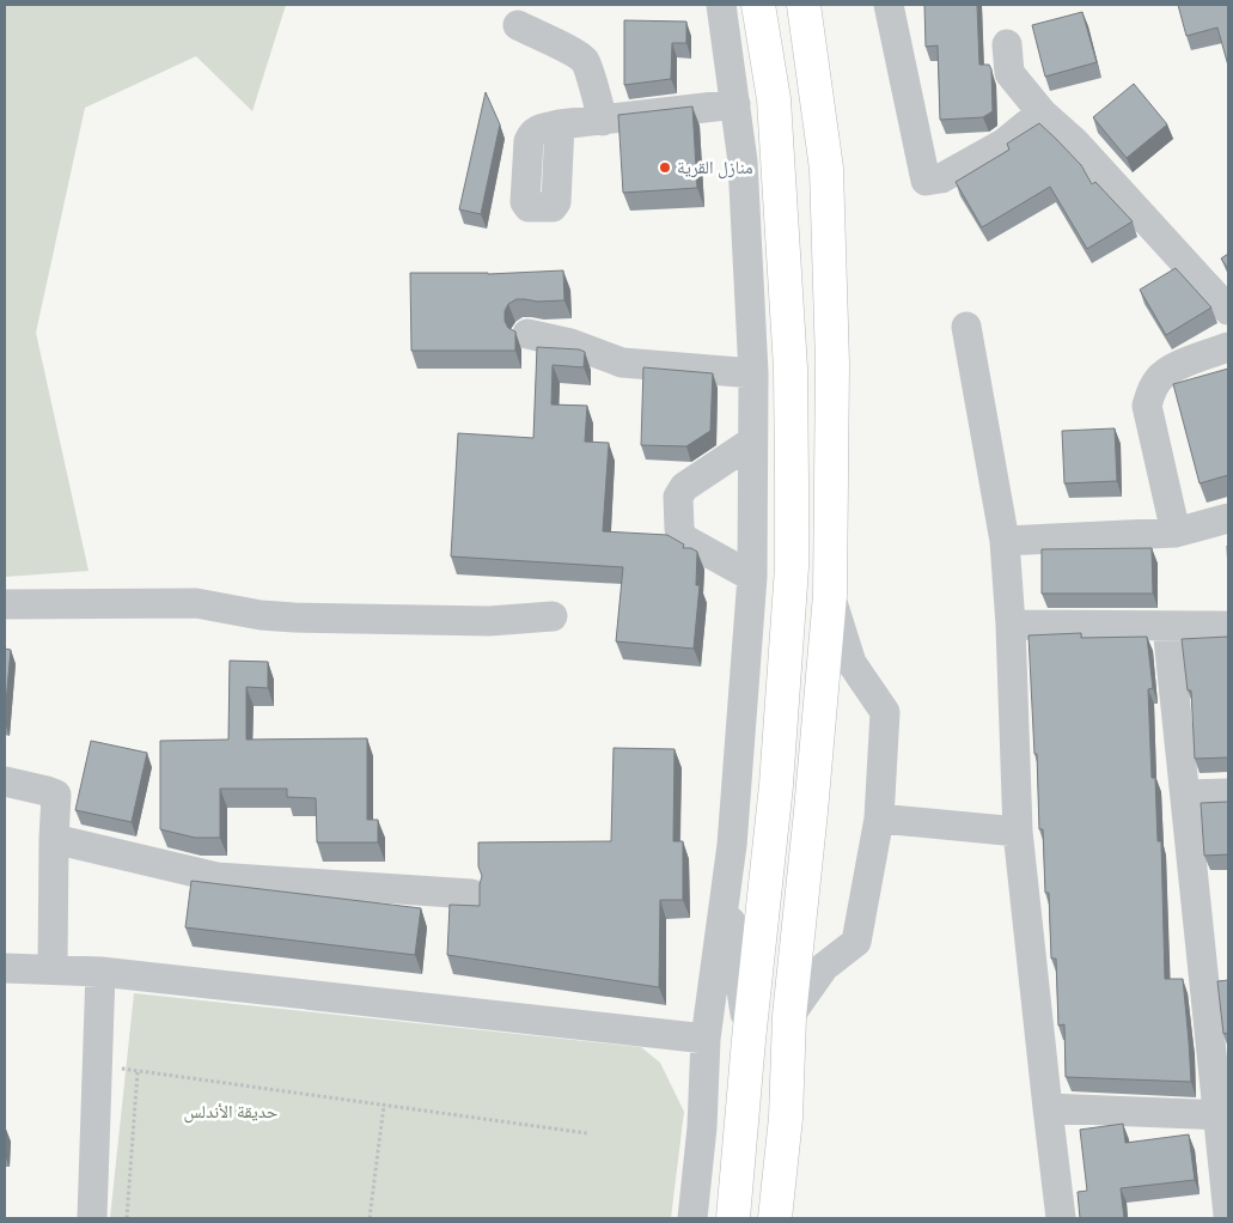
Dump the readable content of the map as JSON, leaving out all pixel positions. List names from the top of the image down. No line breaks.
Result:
{"parks":["حديقة الأندلس"],"places":["منازل القرية"]}
